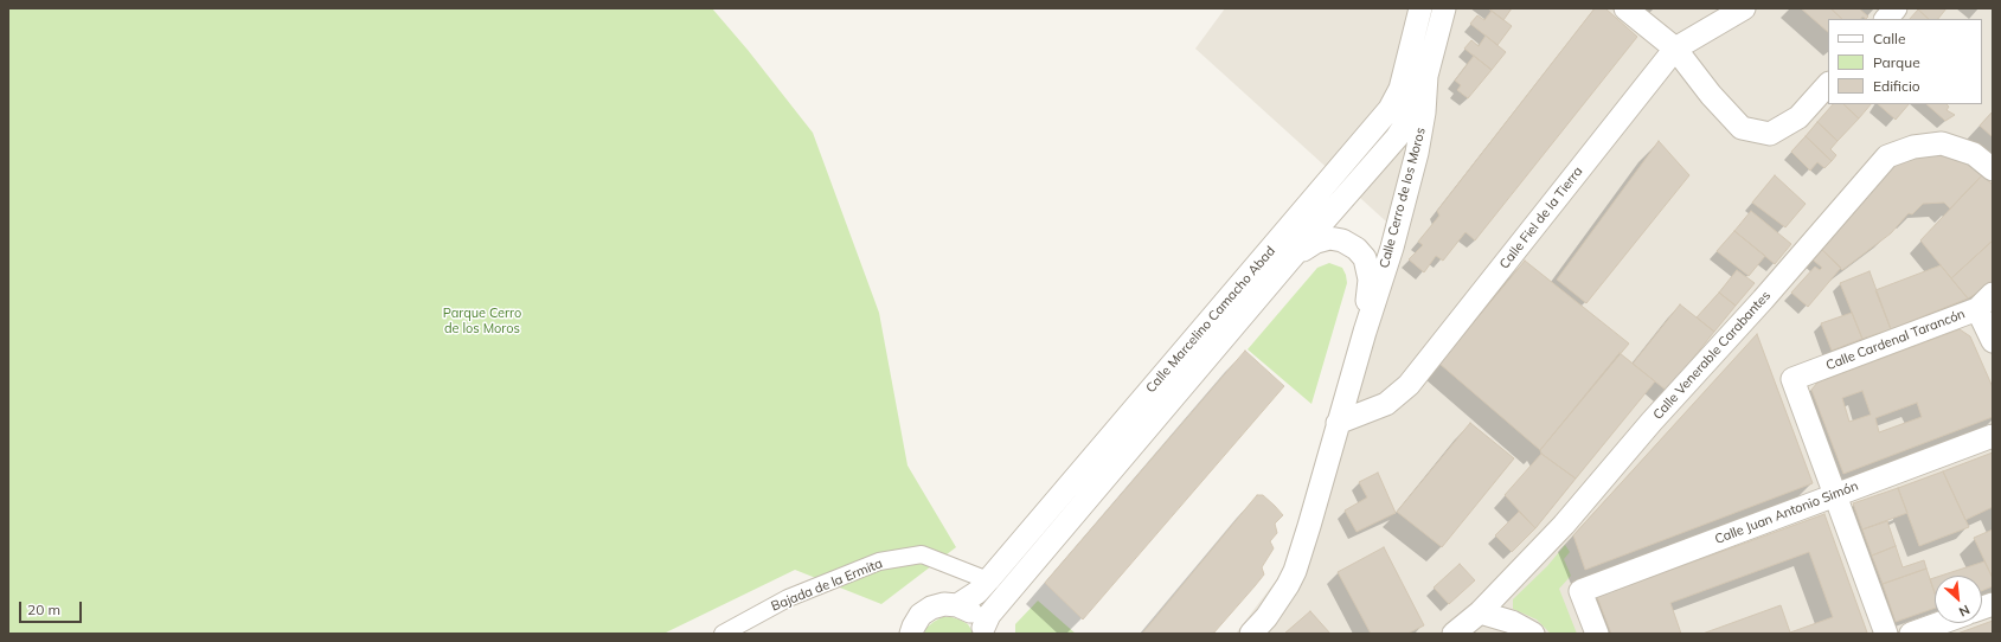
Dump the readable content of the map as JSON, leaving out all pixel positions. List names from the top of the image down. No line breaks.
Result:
{"streets":{"street":["Calle Cerro de los Moros","Calle Fiel de la Tierra","Calle Marcelino Camacho Abad","Calle Cardenal Tarancón","Calle Venerable Carabantes","Calle Juan Antonio Simón","Bajada de la Ermita"]},"crossings":[["Calle Cerro de los Moros","Calle Fiel de la Tierra"],["Calle Cerro de los Moros","Calle Marcelino Camacho Abad"],["Calle Marcelino Camacho Abad","Bajada de la Ermita"],["Calle Cardenal Tarancón","Calle Juan Antonio Simón"]],"parks":["Parque Cerro de los Moros"],"legend":["Calle","Parque","Edificio"],"scale_bar":"20 m","north":"bottom right"}
